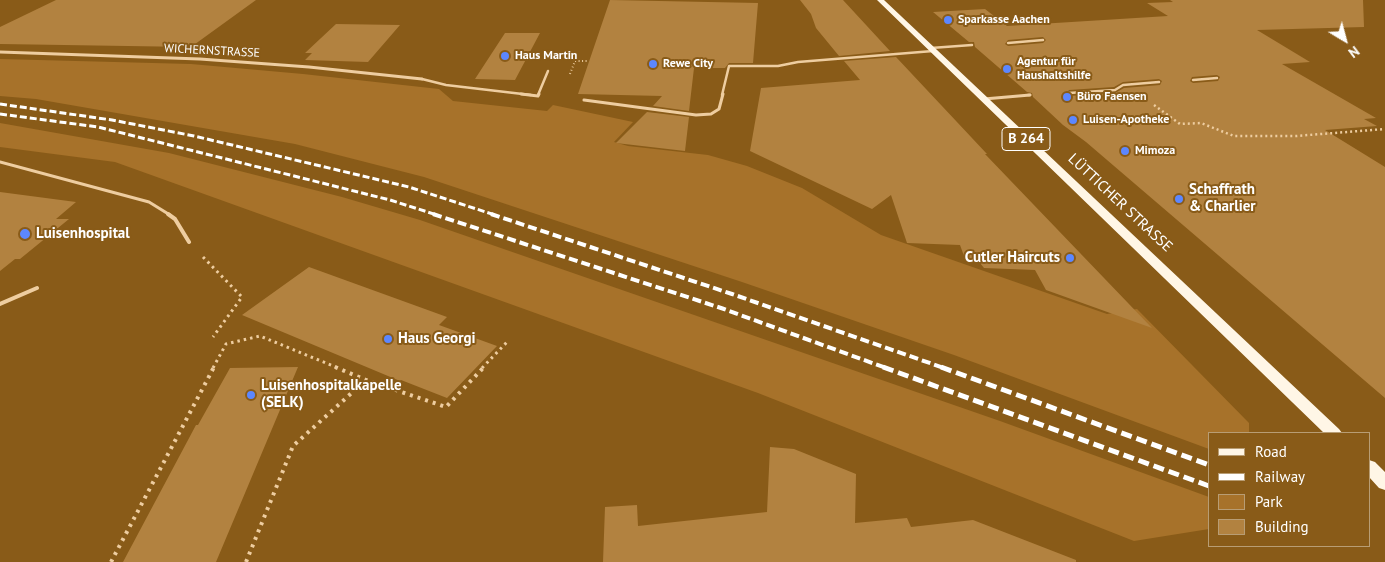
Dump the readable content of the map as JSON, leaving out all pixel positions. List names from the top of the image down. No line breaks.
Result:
{"streets":{"main road":["B 264","LÜTTICHER STRASSE"],"street":["WICHERNSTRASSE"]},"places":["Sparkasse Aachen","Haus Martin","Rewe City","Agentur für Haushaltshilfe","Büro Faensen","Luisen-Apotheke","Mimoza","Schaffrath & Charlier","Luisenhospital","Cutler Haircuts","Haus Georgi","Luisenhospitalkapelle (SELK)"],"legend":["Road","Railway","Park","Building"],"north":"bottom right"}
